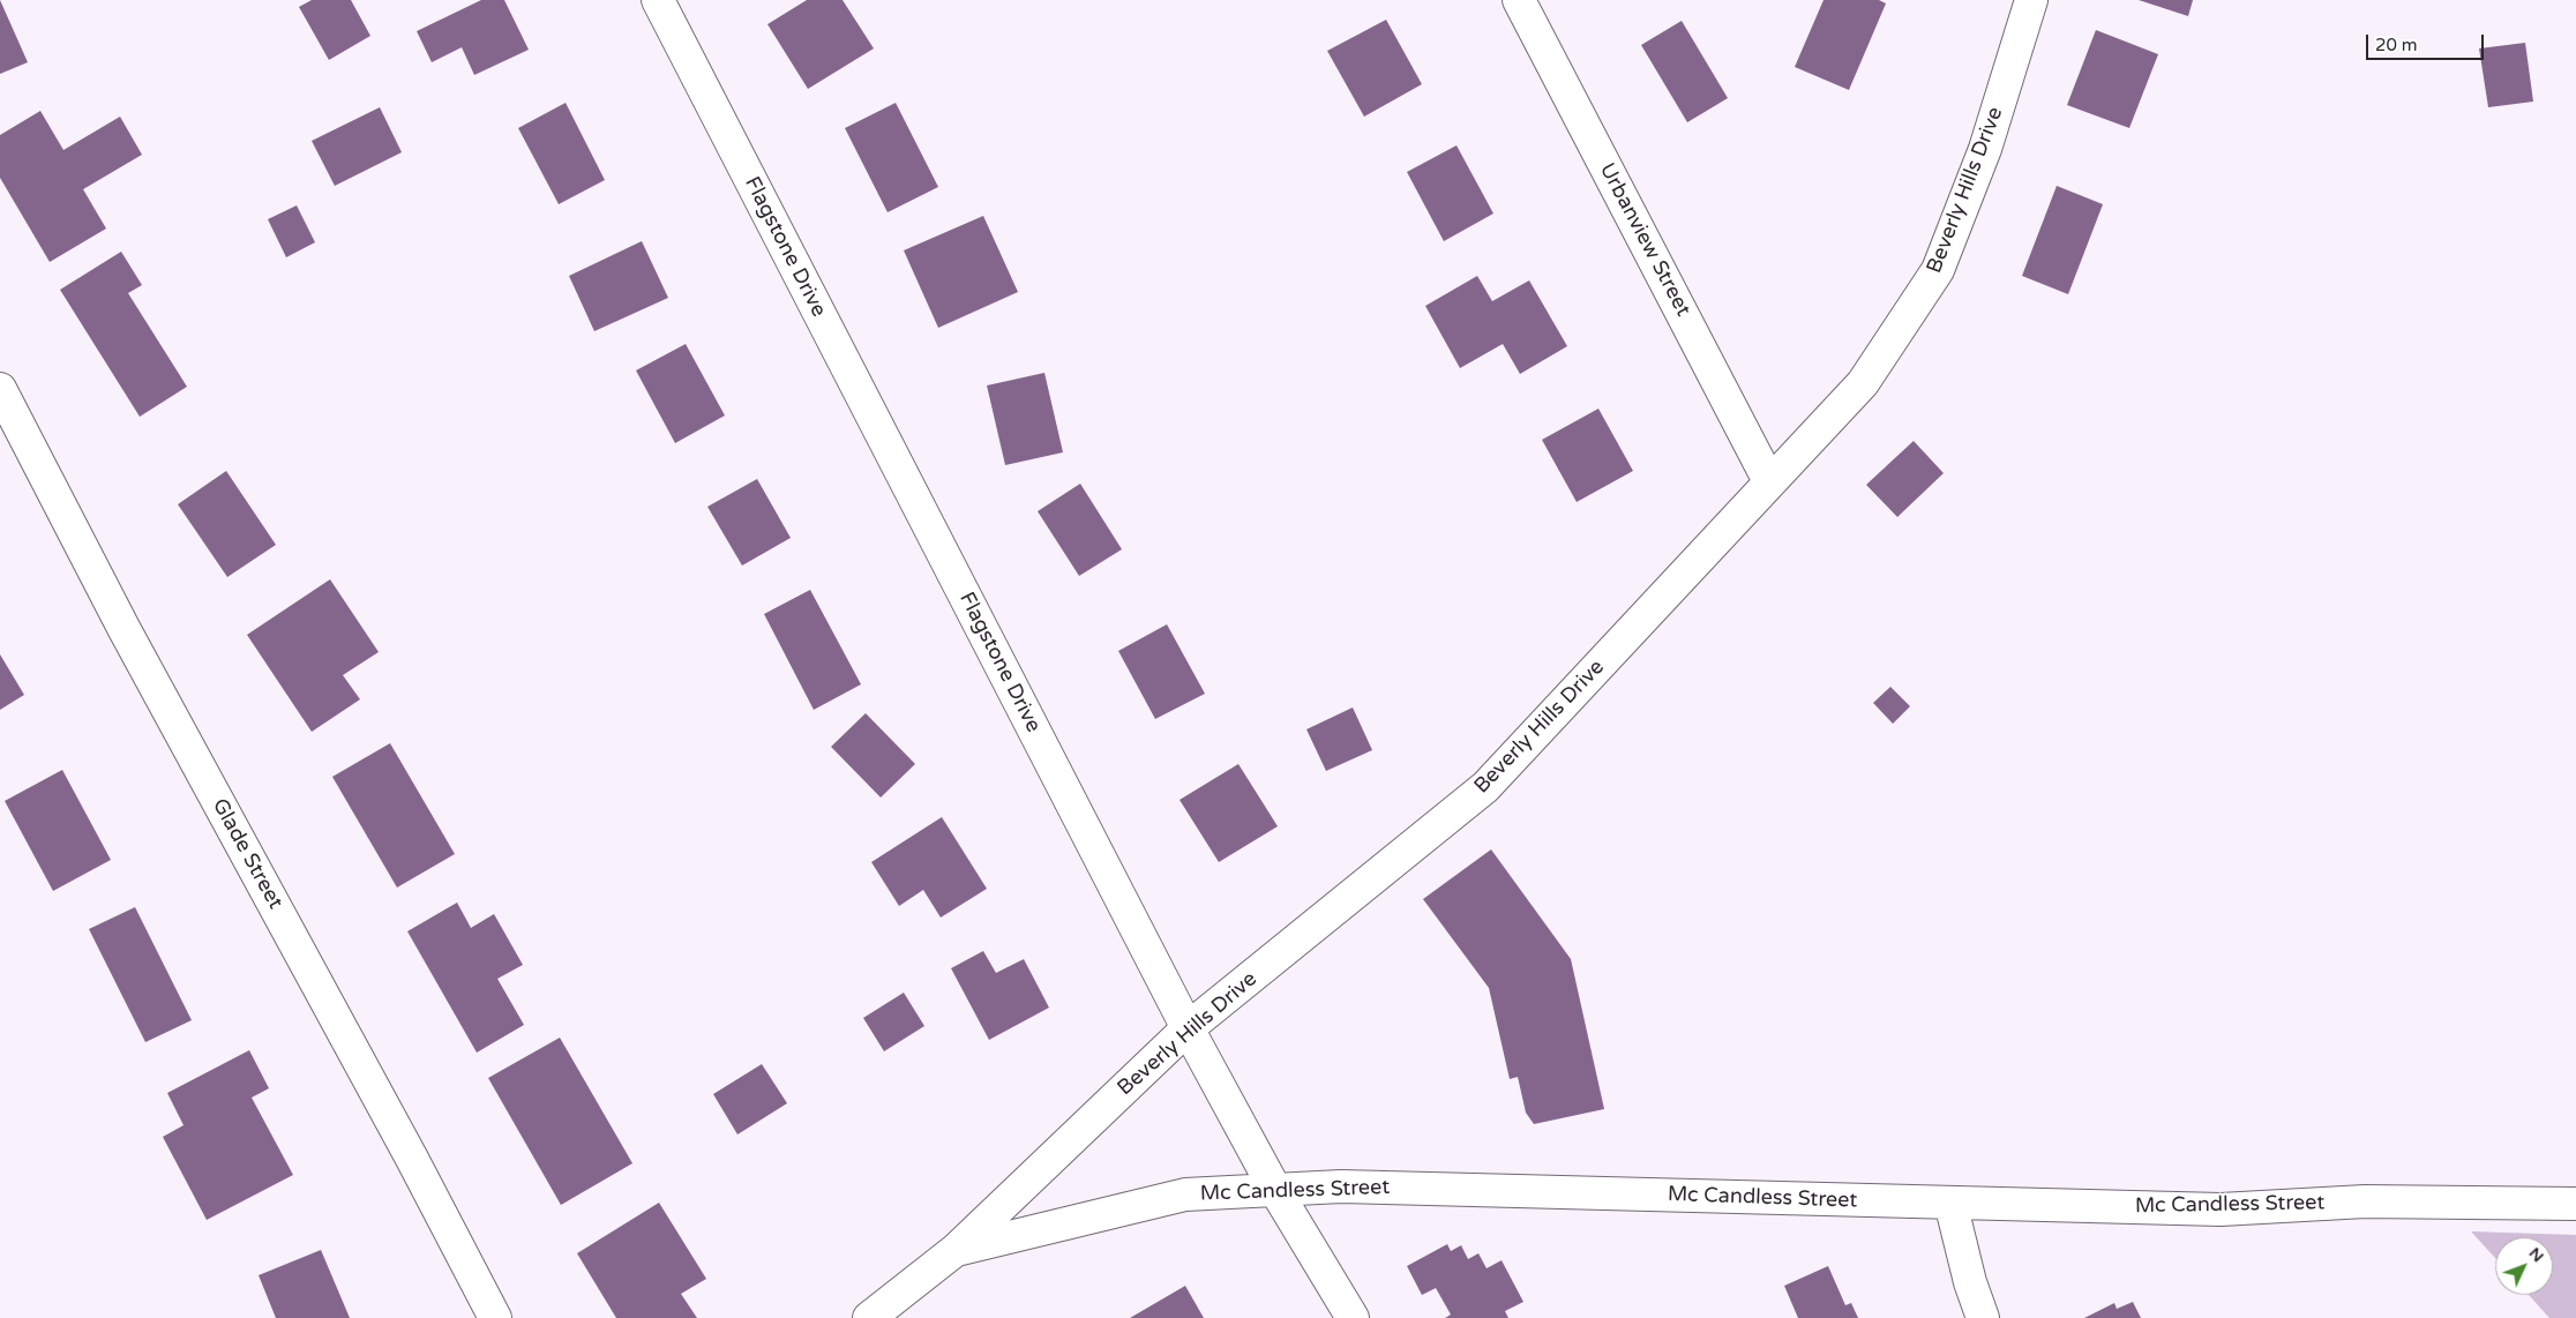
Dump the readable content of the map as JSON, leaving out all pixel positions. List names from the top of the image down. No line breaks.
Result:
{"streets":{"street":["Beverly Hills Drive","Urbanview Street","Flagstone Drive","Glade Street","Mc Candless Street"]},"crossings":[["Beverly Hills Drive","Urbanview Street"],["Beverly Hills Drive","Flagstone Drive"],["Beverly Hills Drive","Mc Candless Street"],["Flagstone Drive","Mc Candless Street"]],"scale_bar":"20 m","north":"top right"}
